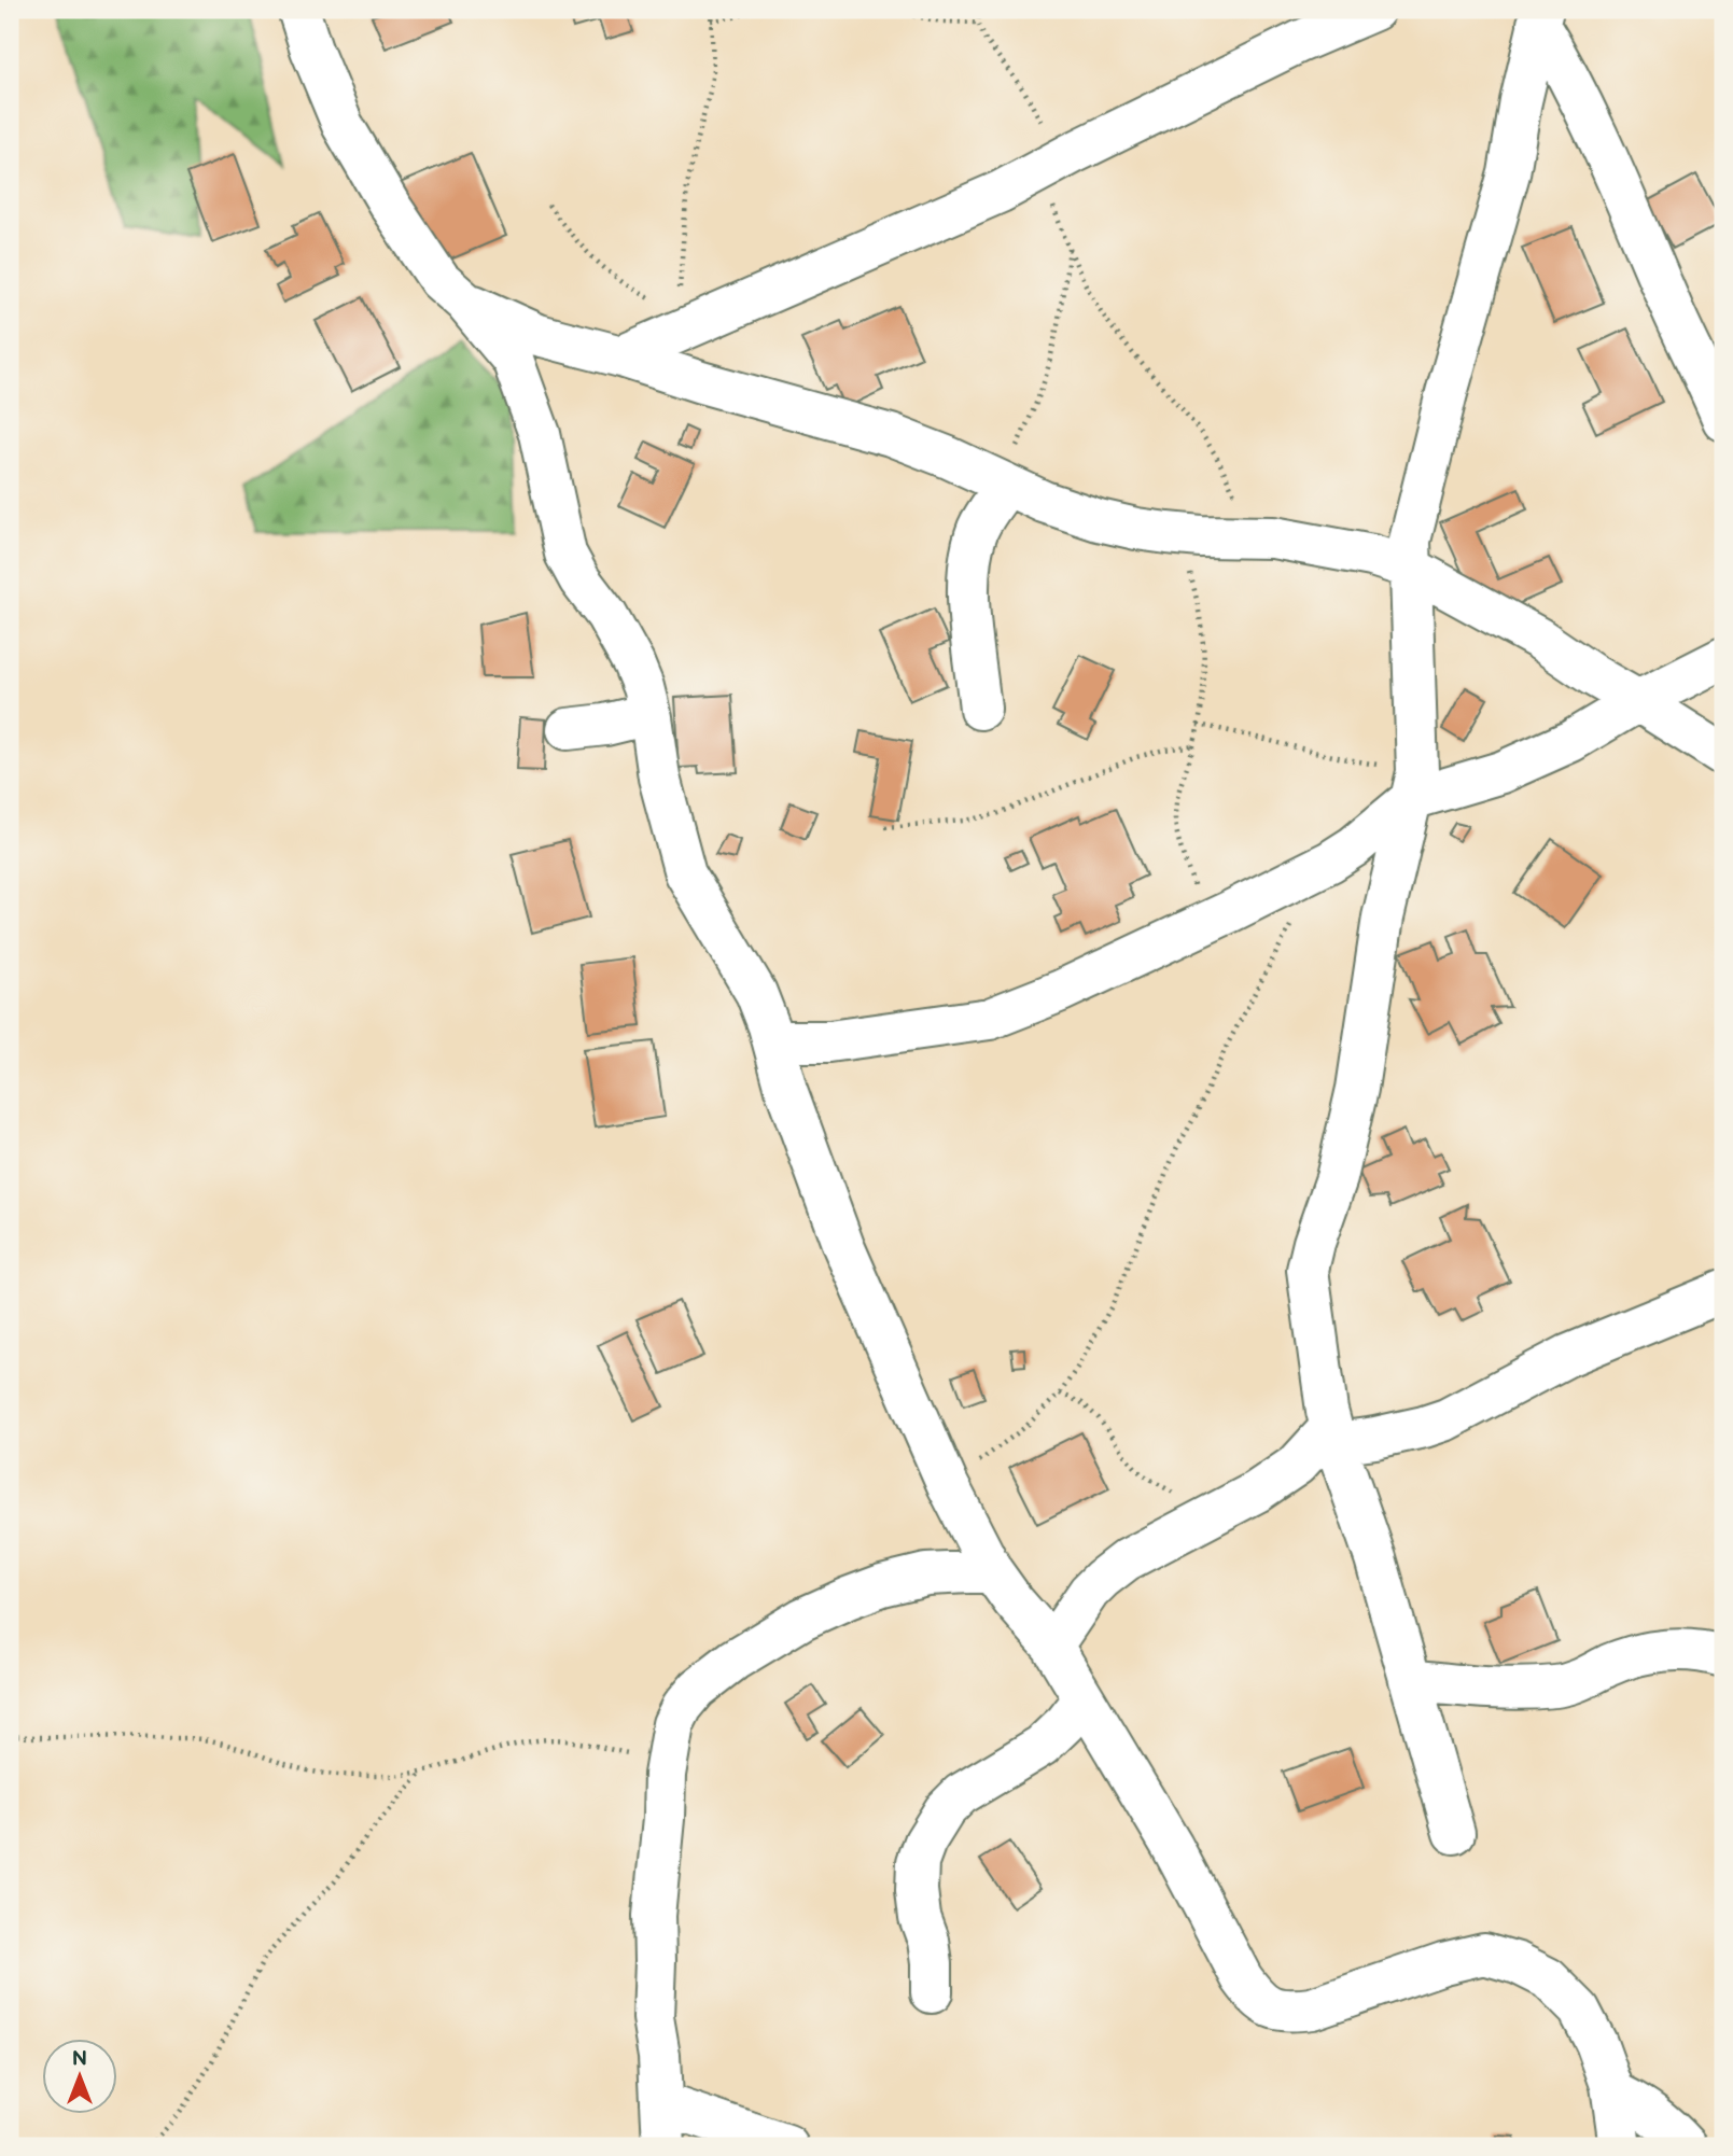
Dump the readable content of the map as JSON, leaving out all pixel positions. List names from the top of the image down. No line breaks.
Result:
{"north":"top"}
